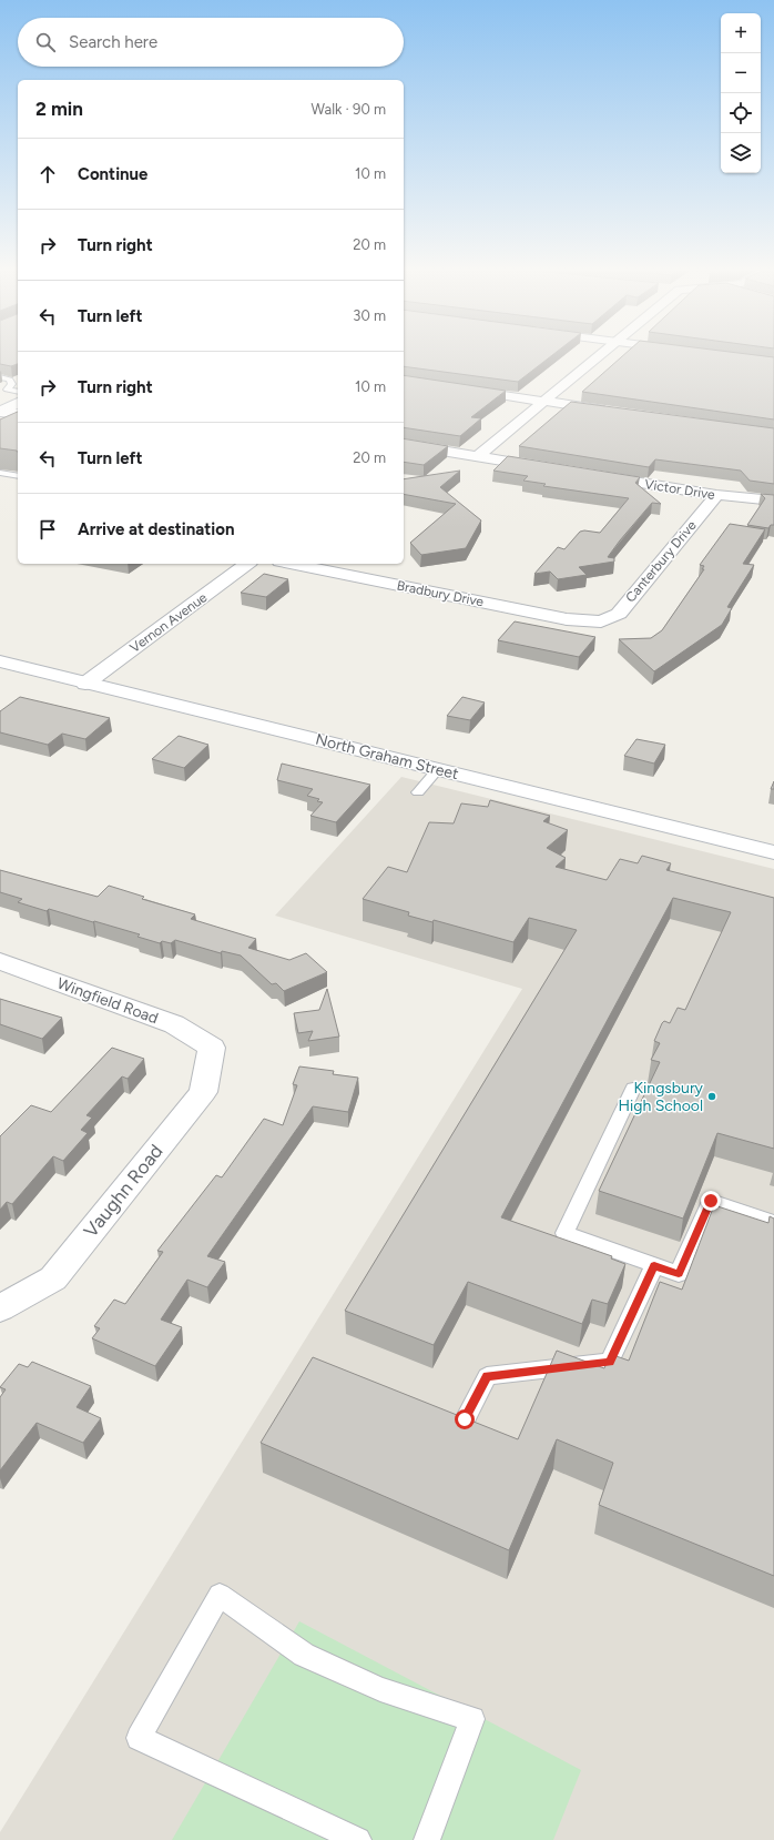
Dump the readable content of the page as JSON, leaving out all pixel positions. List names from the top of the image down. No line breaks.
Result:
{"streets":{"street":["Victor Drive","Canterbury Drive","Bradbury Drive","Vernon Avenue","North Graham Street","Wingfield Road","Vaughn Road"]},"crossings":[["Victor Drive","Canterbury Drive"],["Canterbury Drive","Bradbury Drive"],["Vernon Avenue","North Graham Street"],["Wingfield Road","Vaughn Road"]],"places":["Kingsbury High School"],"page":{"map_buttons":["+","−"],"search":"Search here","heading":["2 min","Walk · 90 m"],"list":[["Continue","10 m"],["Turn right","20 m"],["Turn left","30 m"],["Turn right","10 m"],["Turn left","20 m"],"Arrive at destination"]}}
